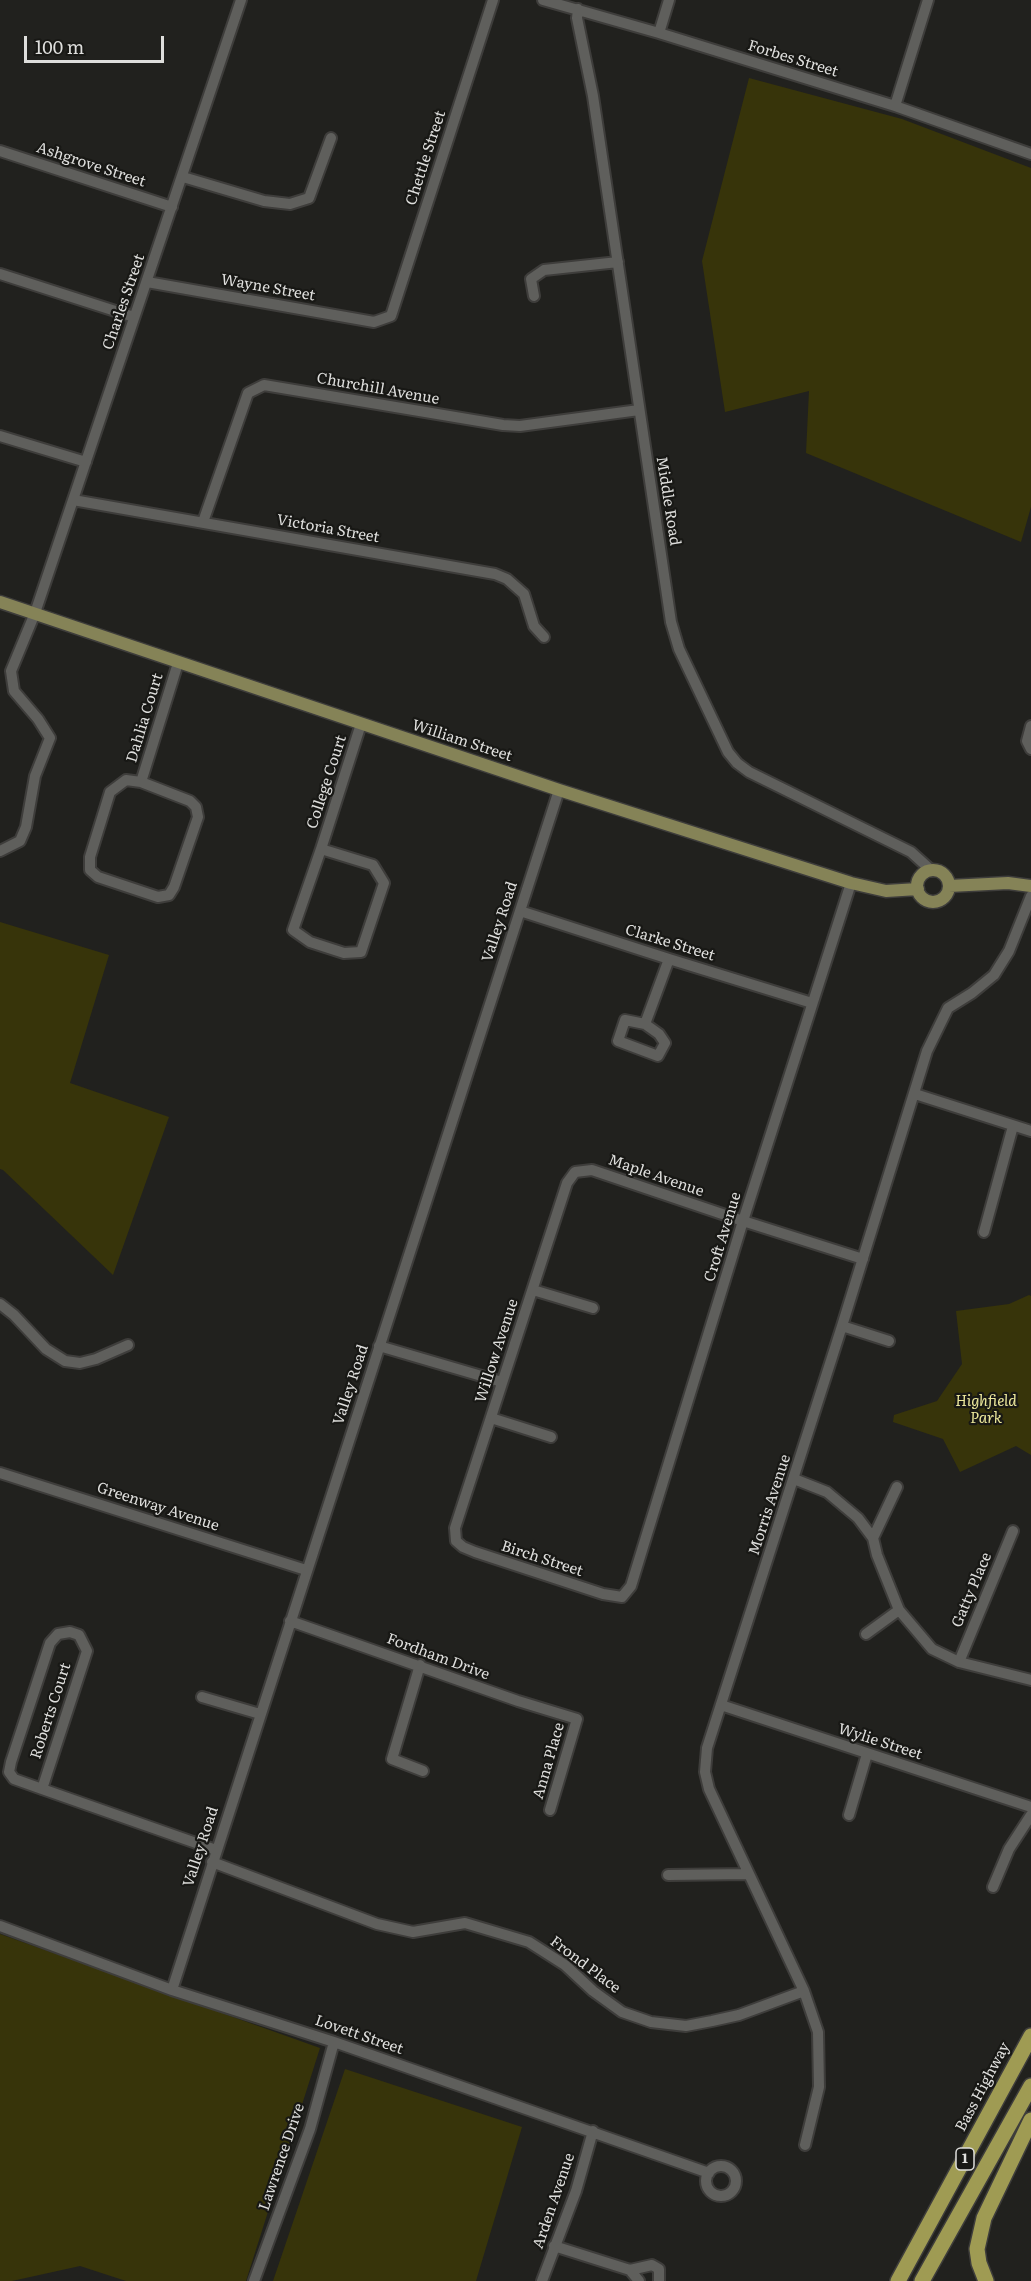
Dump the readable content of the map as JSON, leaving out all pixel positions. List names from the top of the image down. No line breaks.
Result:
{"streets":{"highway":["Bass Highway","1"],"main road":["William Street"],"street":["Forbes Street","Chettle Street","Ashgrove Street","Wayne Street","Charles Street","Churchill Avenue","Middle Road","Victoria Street","Dahlia Court","College Court","Valley Road","Clarke Street","Maple Avenue","Croft Avenue","Willow Avenue","Morris Avenue","Greenway Avenue","Birch Street","Gatty Place","Fordham Drive","Roberts Court","Wylie Street","Anna Place","Frond Place","Lovett Street","Lawrence Drive","Arden Avenue"]},"crossings":[["Forbes Street","Middle Road"],["Chettle Street","Wayne Street"],["Ashgrove Street","Charles Street"],["Wayne Street","Charles Street"],["Charles Street","Victoria Street"],["Charles Street","William Street"],["Churchill Avenue","Middle Road"],["Churchill Avenue","Victoria Street"],["Middle Road","William Street"],["Dahlia Court","William Street"],["William Street","College Court"],["William Street","Valley Road"],["William Street","Croft Avenue"],["Valley Road","Clarke Street"],["Valley Road","Greenway Avenue"],["Valley Road","Fordham Drive"],["Valley Road","Roberts Court"],["Valley Road","Frond Place"],["Valley Road","Lovett Street"],["Clarke Street","Croft Avenue"],["Maple Avenue","Croft Avenue"],["Maple Avenue","Willow Avenue"],["Maple Avenue","Morris Avenue"],["Croft Avenue","Birch Street"],["Willow Avenue","Birch Street"],["Morris Avenue","Wylie Street"],["Morris Avenue","Frond Place"],["Fordham Drive","Anna Place"],["Lovett Street","Lawrence Drive"],["Lovett Street","Arden Avenue"]],"parks":["Highfield Park"],"scale_bar":"100 m"}
